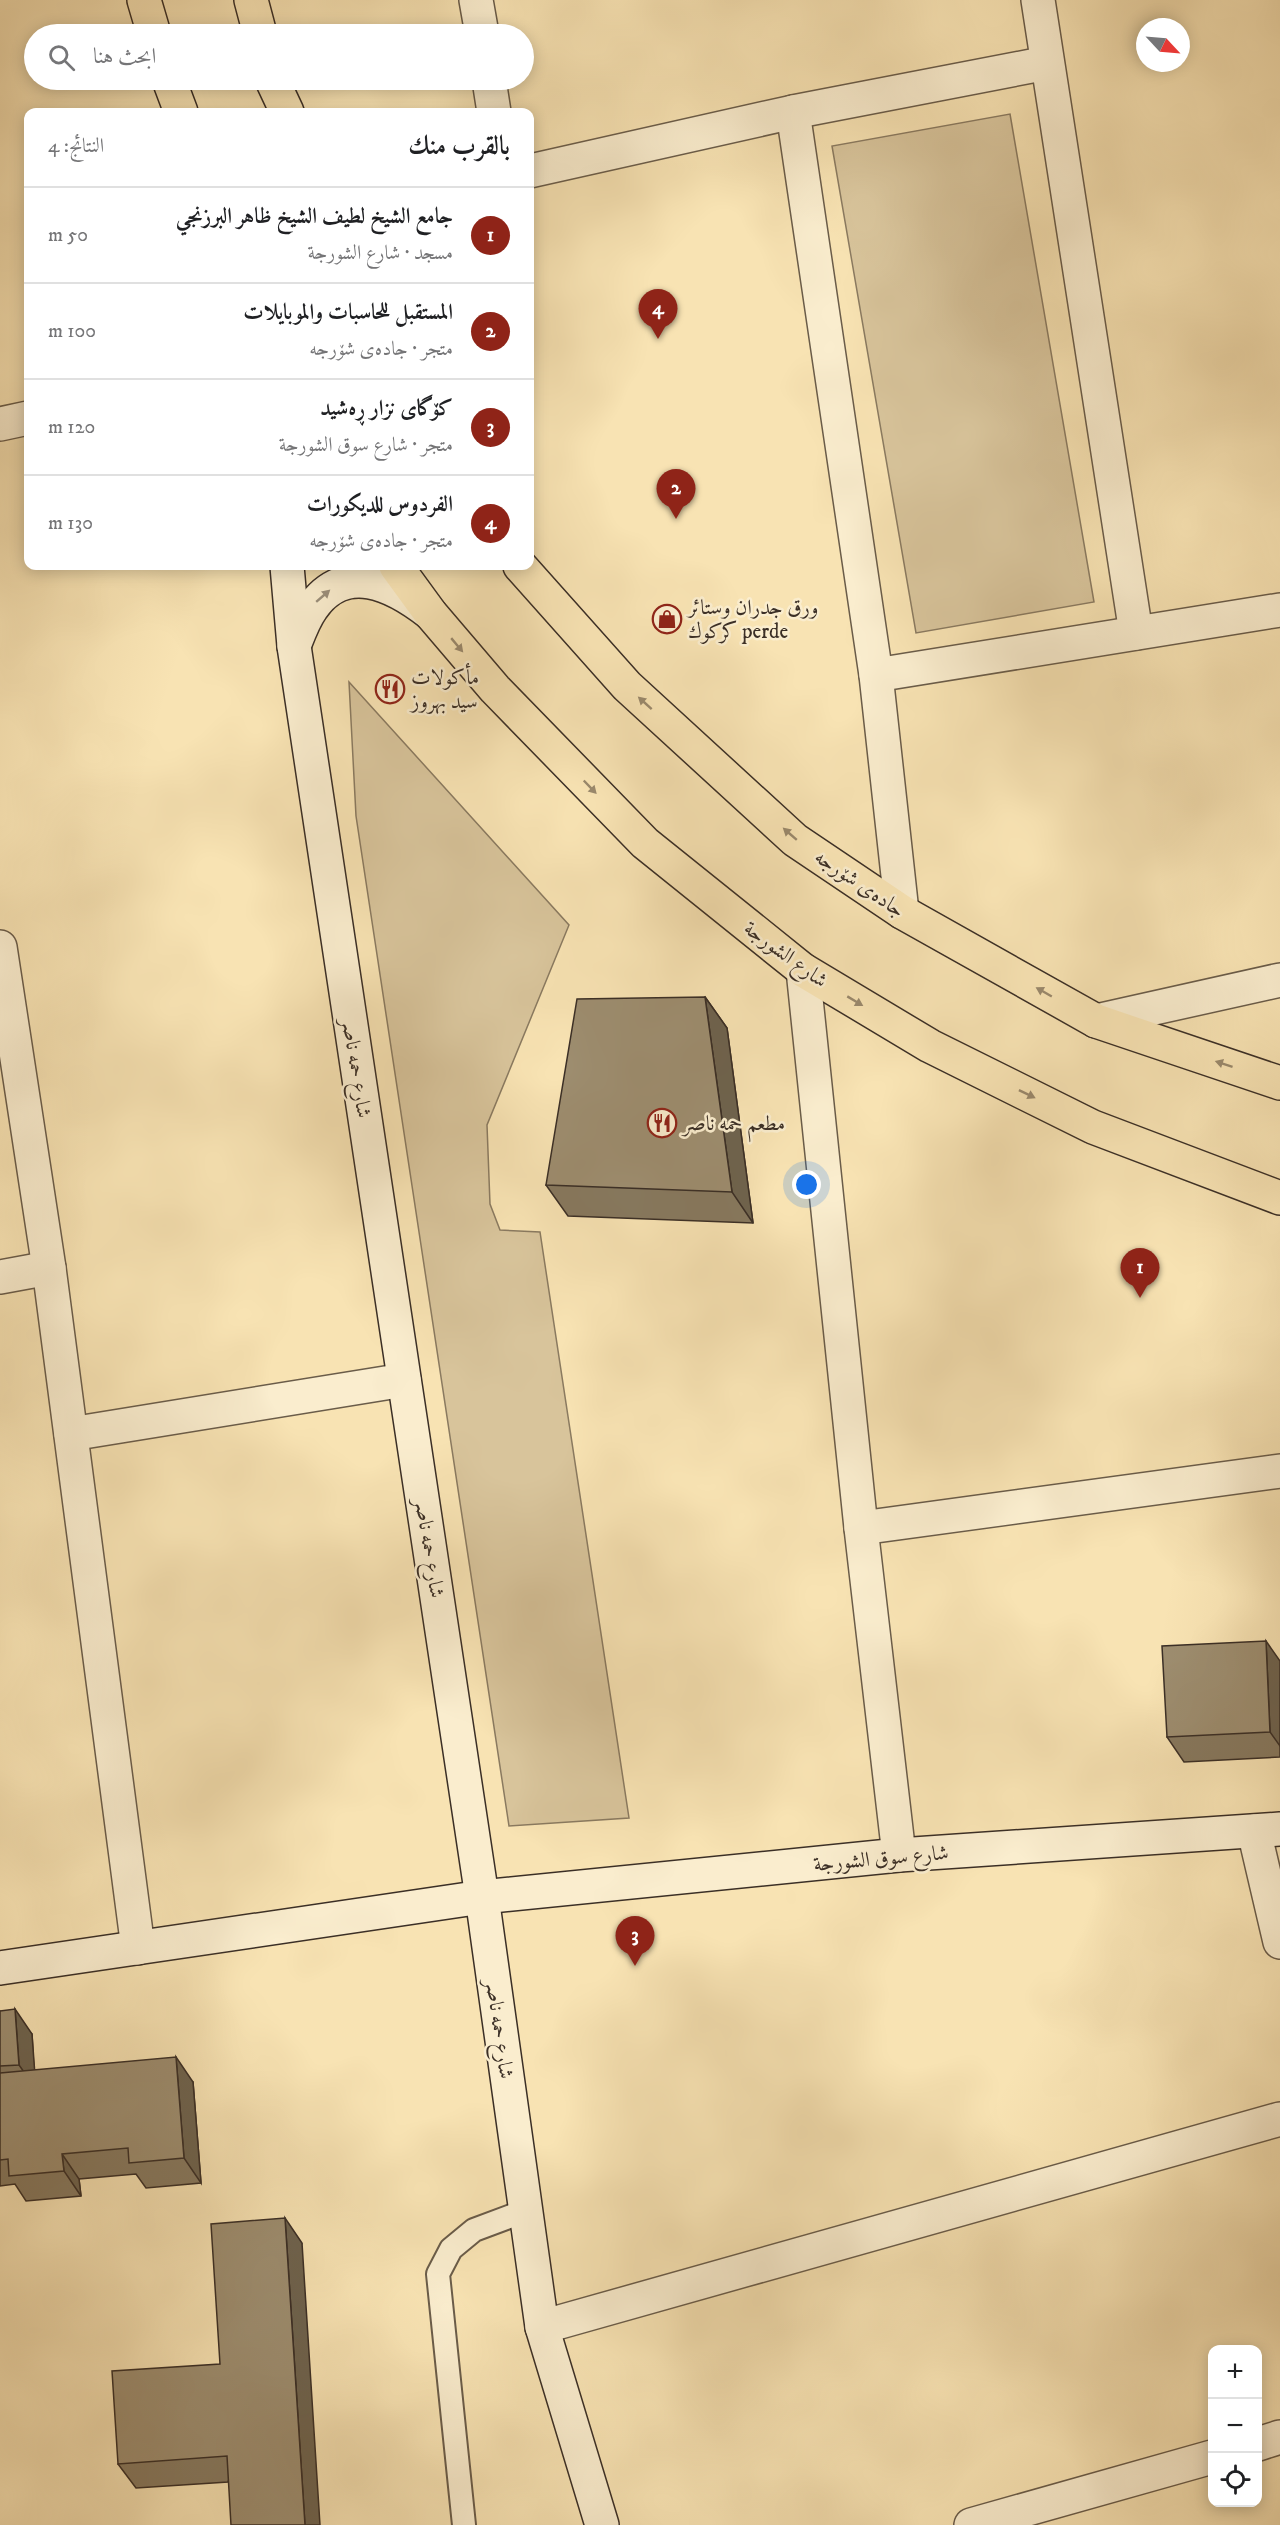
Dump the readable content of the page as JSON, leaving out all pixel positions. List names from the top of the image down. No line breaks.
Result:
{"streets":{"main road":["جادەی شۆرجە","شارع الشورجة"],"street":["شارع حمه ناصر","شارع سوق الشورجة"]},"crossings":[["شارع حمه ناصر","شارع سوق الشورجة"]],"one_way":["جادەی شۆرجە","شارع الشورجة"],"places":{"shop":["ورق جدران وستائر كركوك perde"],"restaurant":["مأكولات سيد بهروز","مطعم حمه ناصر"]},"north":"bottom right","page":{"search":"ابحث هنا","heading":["بالقرب منك","النتائج: 4"],"list":[{"mark":"1","name":"جامع الشيخ لطيف الشيخ ظاهر البرزنجي","note":"مسجد · شارع الشورجة","value":"50 m"},{"mark":"2","name":"المستقبل للحاسبات والموبايلات","note":"متجر · جادەی شۆرجە","value":"100 m"},{"mark":"3","name":"کۆگای نزار ڕەشید","note":"متجر · شارع سوق الشورجة","value":"120 m"},{"mark":"4","name":"الفردوس للديكورات","note":"متجر · جادەی شۆرجە","value":"130 m"}],"pins":["4","2","1","3"],"map_buttons":["+","−"]}}
